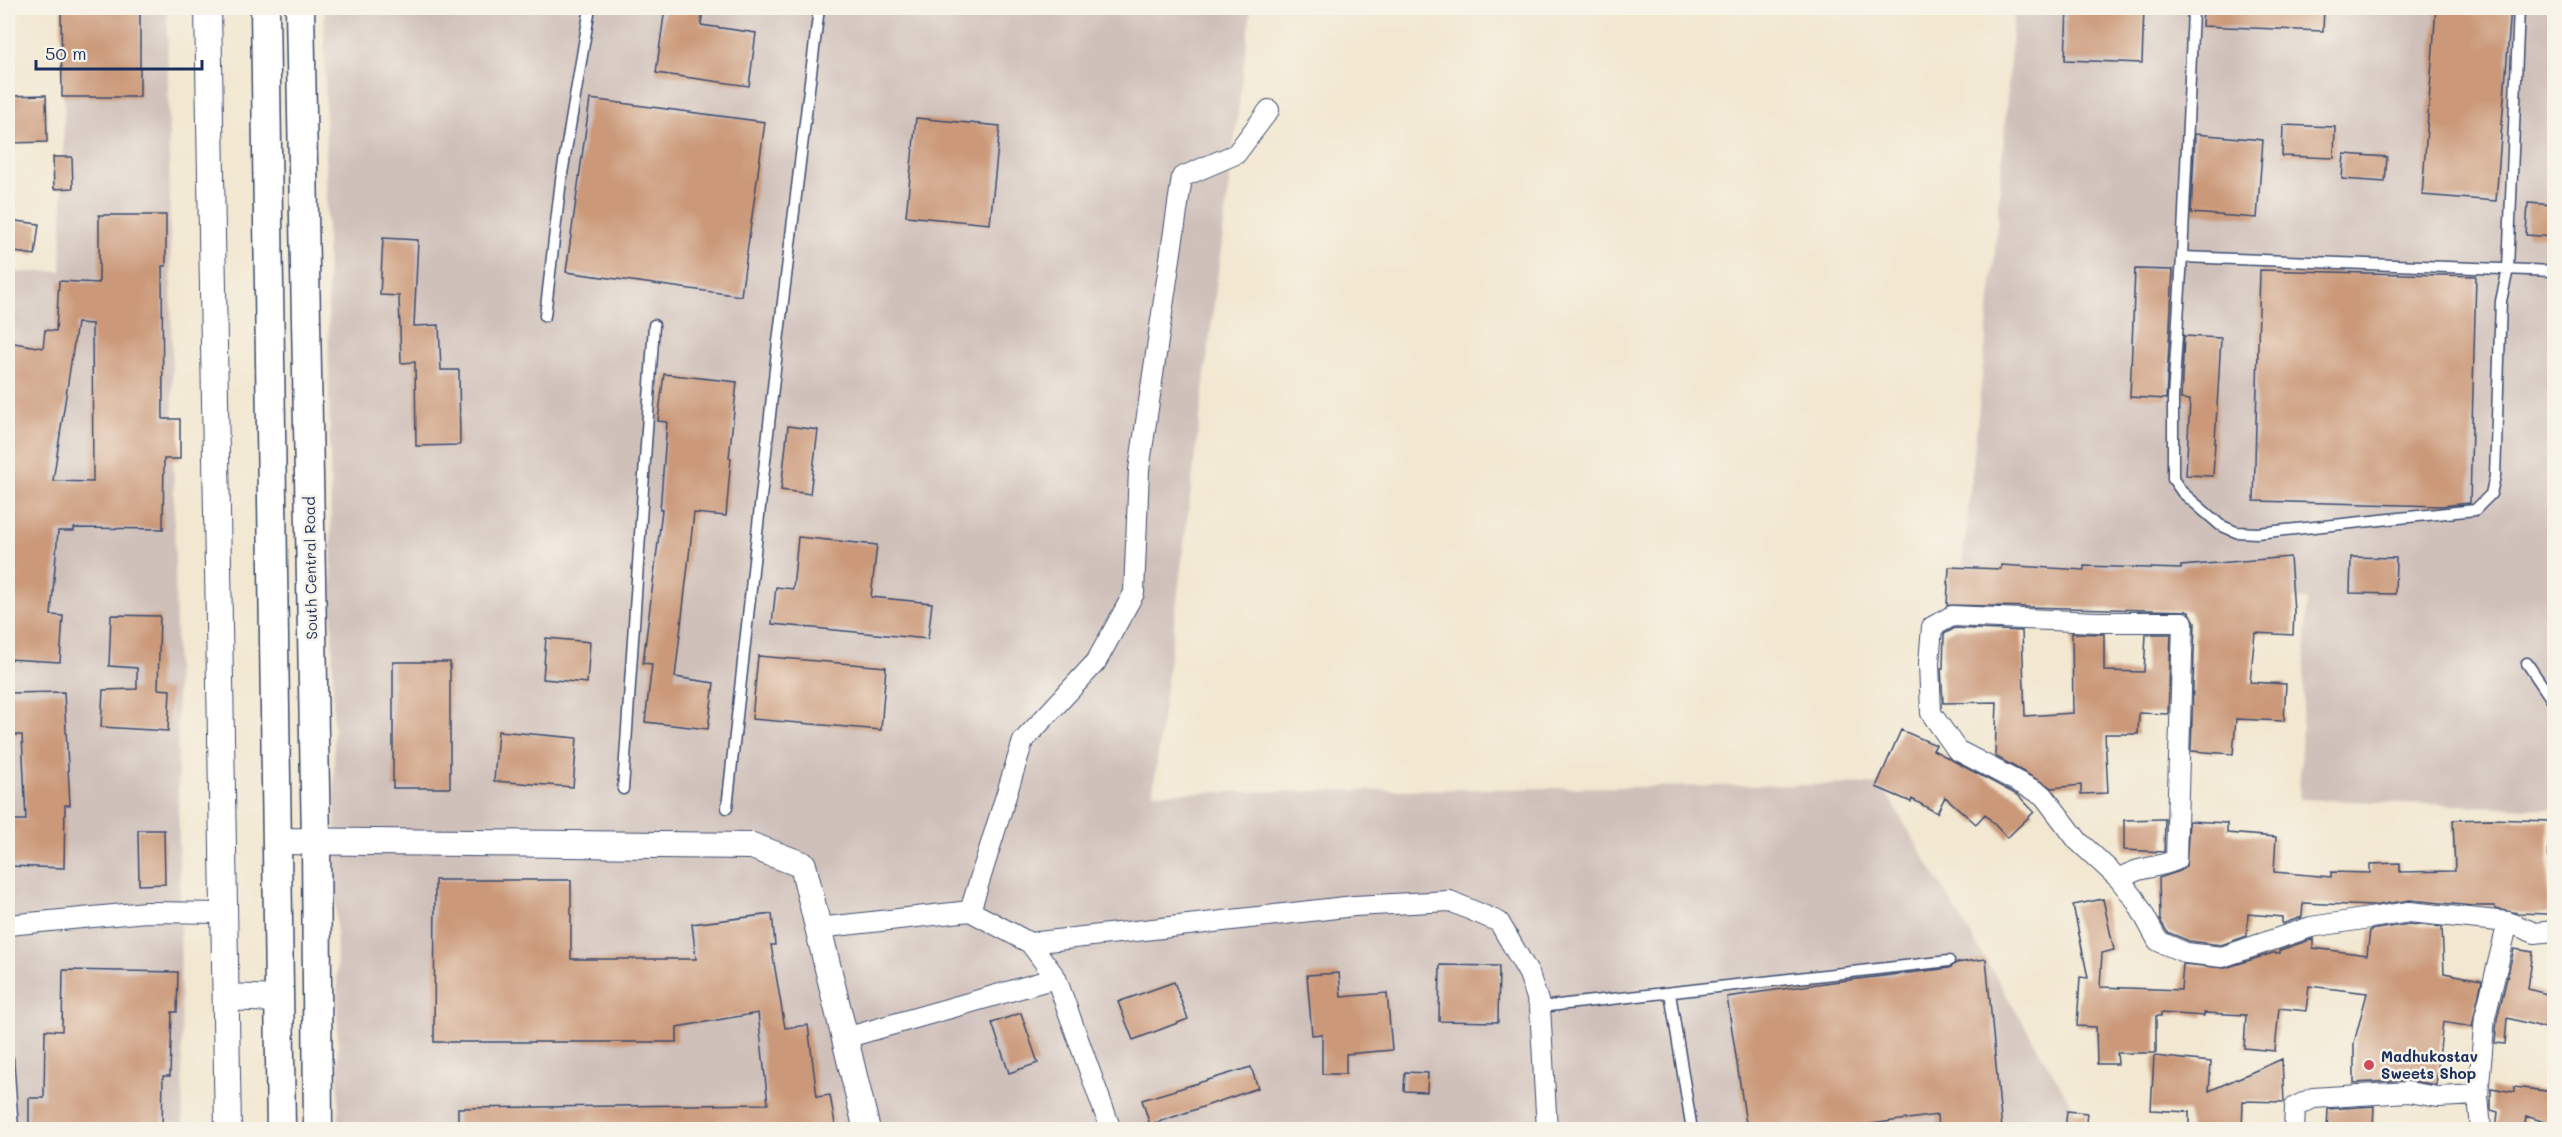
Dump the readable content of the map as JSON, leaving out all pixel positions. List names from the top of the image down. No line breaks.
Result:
{"streets":{"main road":["South Central Road"]},"places":["Madhukostav Sweets Shop"],"scale_bar":"50 m"}
